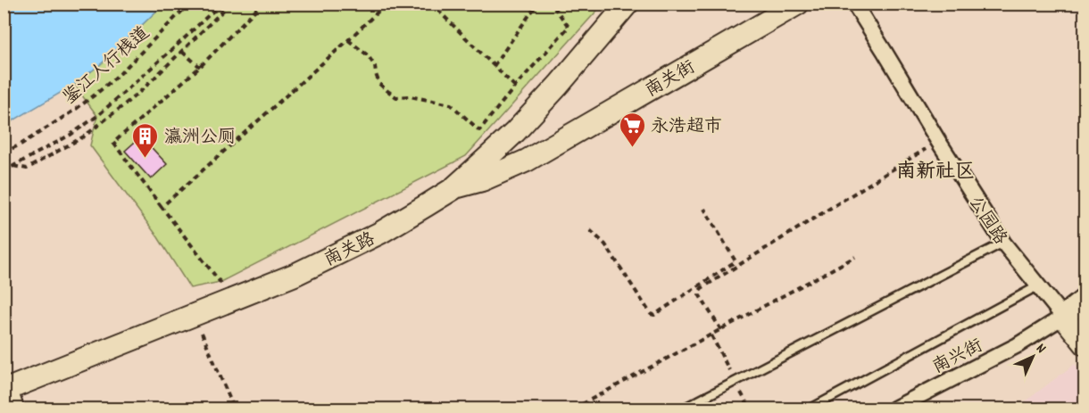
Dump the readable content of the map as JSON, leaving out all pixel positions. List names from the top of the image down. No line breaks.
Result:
{"streets":{"street":["南关街","公园路","南关路","南兴街"],"path":["鉴江人行栈道"]},"crossings":[["南关街","南关路"],["公园路","南兴街"]],"districts":["南新社区"],"places":{"supermarket":["永浩超市"],"building":["瀛洲公厕"]},"north":"top right"}
